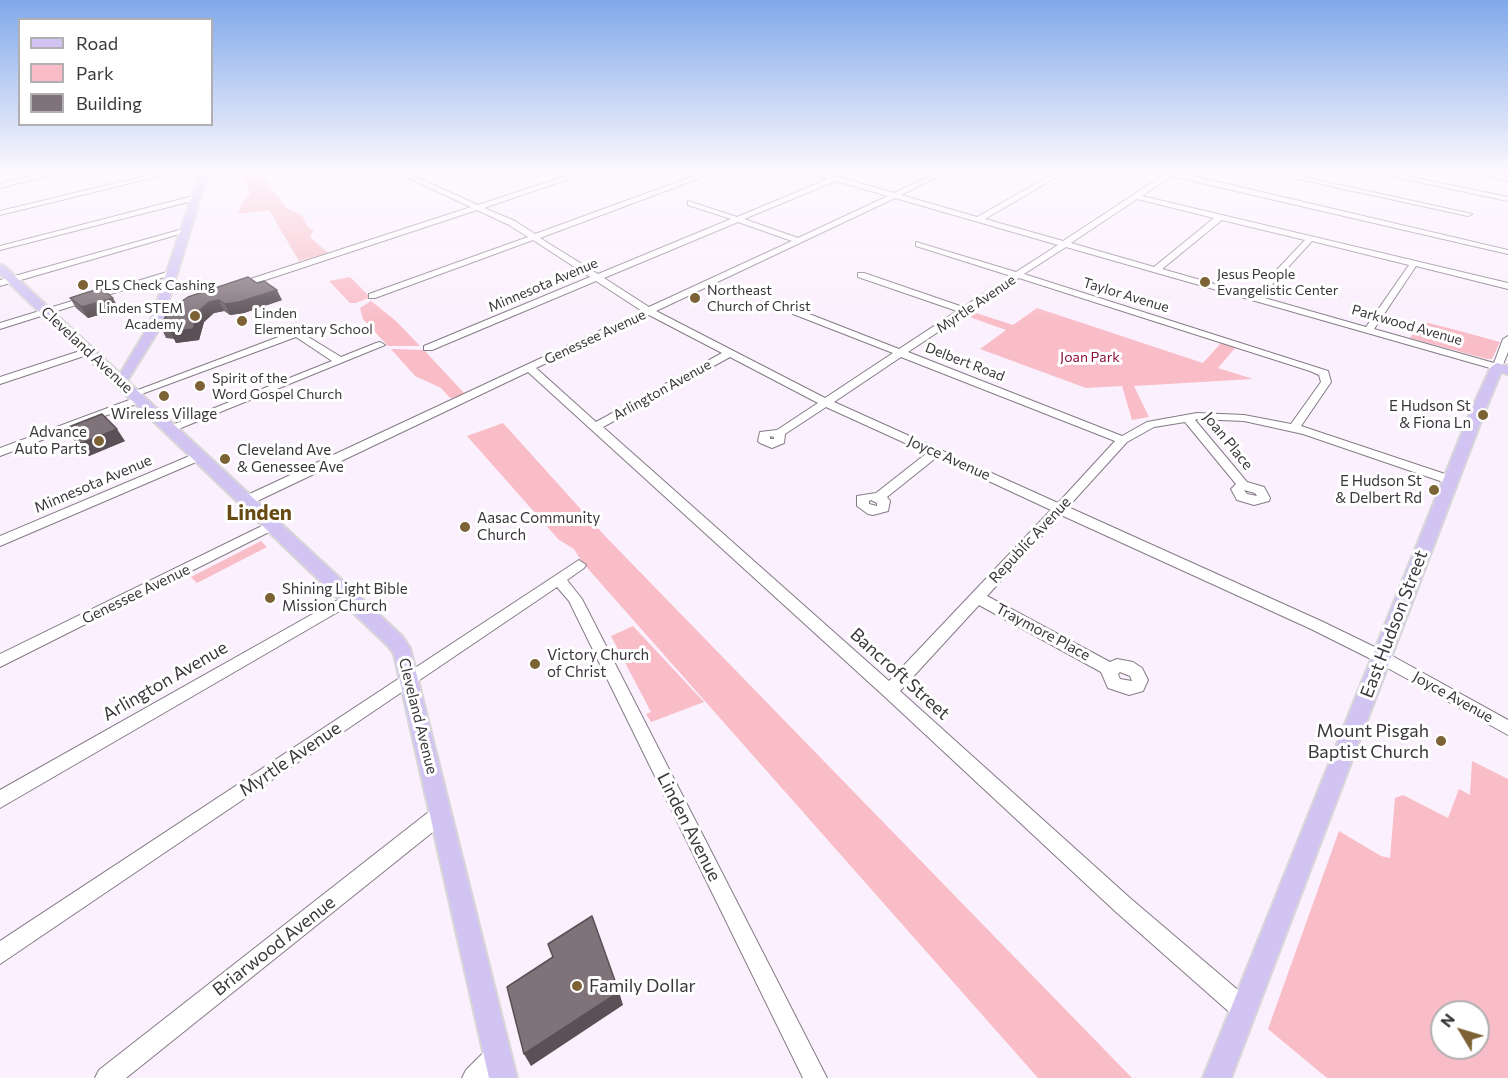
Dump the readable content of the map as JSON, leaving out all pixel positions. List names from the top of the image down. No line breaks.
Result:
{"streets":{"main road":["Cleveland Avenue","East Hudson Street"],"street":["Minnesota Avenue","Taylor Avenue","Myrtle Avenue","Parkwood Avenue","Genessee Avenue","Delbert Road","Arlington Avenue","Joan Place","Joyce Avenue","Republic Avenue","Traymore Place","Bancroft Street","Linden Avenue","Briarwood Avenue"]},"crossings":[["Minnesota Avenue","Cleveland Avenue"],["Minnesota Avenue","Joyce Avenue"],["Taylor Avenue","Myrtle Avenue"],["Myrtle Avenue","Parkwood Avenue"],["Myrtle Avenue","Cleveland Avenue"],["Myrtle Avenue","Delbert Road"],["Myrtle Avenue","Joyce Avenue"],["Myrtle Avenue","Linden Avenue"],["Parkwood Avenue","East Hudson Street"],["Genessee Avenue","Cleveland Avenue"],["Genessee Avenue","Joyce Avenue"],["Genessee Avenue","Bancroft Street"],["Cleveland Avenue","Arlington Avenue"],["Cleveland Avenue","Briarwood Avenue"],["Delbert Road","Republic Avenue"],["Arlington Avenue","Joyce Avenue"],["Arlington Avenue","Bancroft Street"],["Joan Place","Republic Avenue"],["Joyce Avenue","Republic Avenue"],["Joyce Avenue","East Hudson Street"],["Republic Avenue","Traymore Place"],["Republic Avenue","Bancroft Street"],["East Hudson Street","Bancroft Street"]],"districts":["Linden"],"parks":["Joan Park"],"places":["Jesus People Evangelistic Center","PLS Check Cashing","Northeast Church of Christ","Linden STEM Academy","Linden Elementary School","Spirit of the Word Gospel Church","Wireless Village","E Hudson St & Fiona Ln","Advance Auto Parts","Cleveland Ave & Genessee Ave","E Hudson St & Delbert Rd","Aasac Community Church","Shining Light Bible Mission Church","Victory Church of Christ","Mount Pisgah Baptist Church","Family Dollar"],"legend":["Road","Park","Building"],"north":"top left"}
